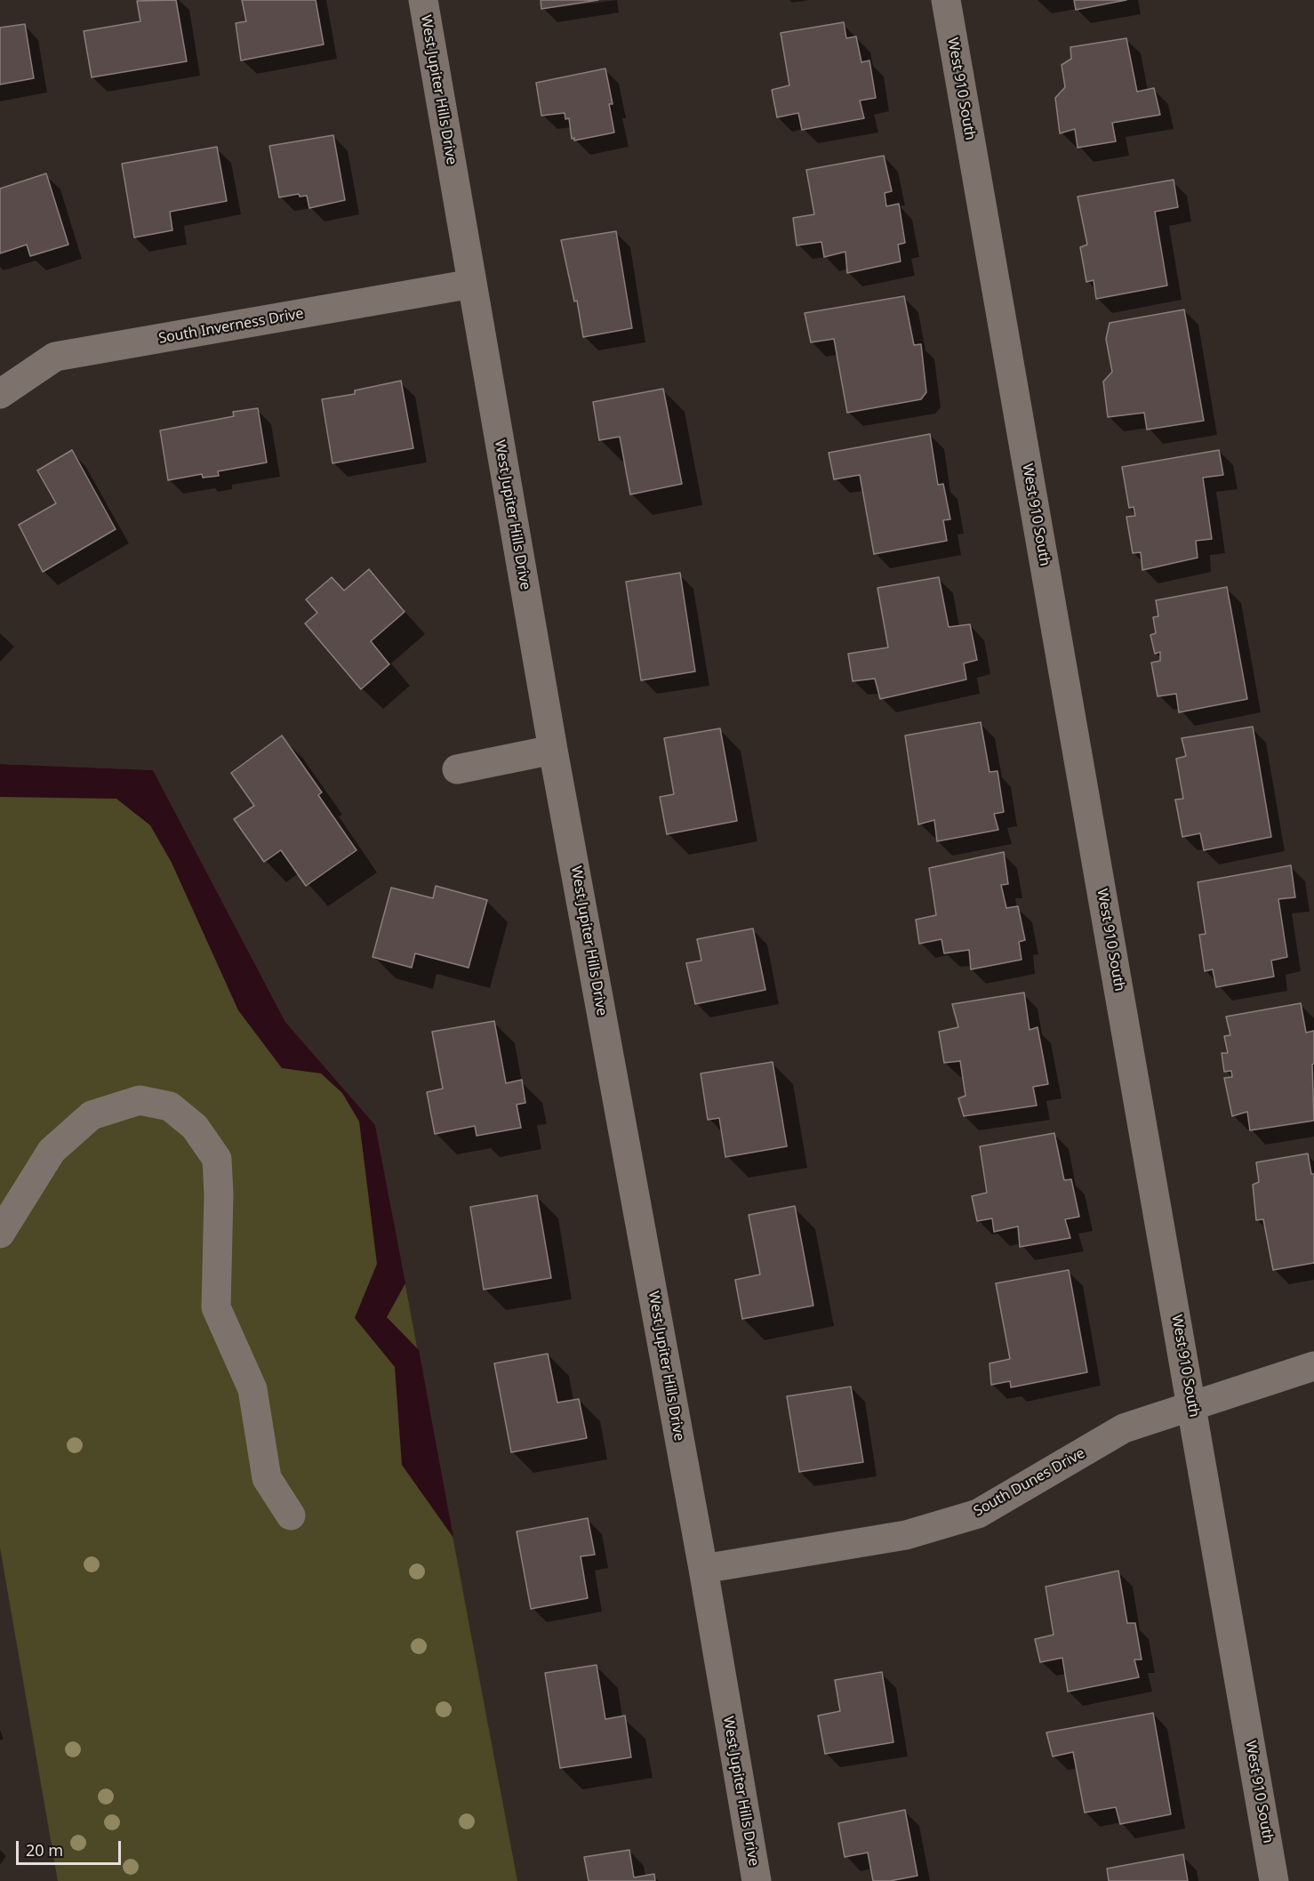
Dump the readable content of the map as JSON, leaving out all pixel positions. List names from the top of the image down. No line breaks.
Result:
{"streets":{"street":["West 910 South","West Jupiter Hills Drive","South Inverness Drive","South Dunes Drive"]},"crossings":[["West 910 South","South Dunes Drive"],["West Jupiter Hills Drive","South Inverness Drive"],["West Jupiter Hills Drive","South Dunes Drive"]],"scale_bar":"20 m"}
